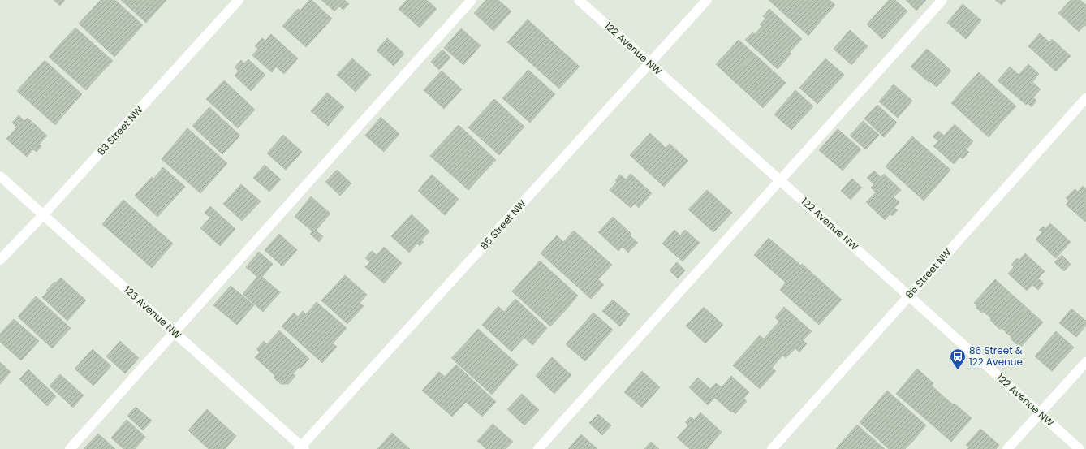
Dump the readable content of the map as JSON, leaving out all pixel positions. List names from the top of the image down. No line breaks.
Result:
{"streets":{"street":["122 Avenue NW","83 Street NW","85 Street NW","86 Street NW","123 Avenue NW"]},"crossings":[["122 Avenue NW","85 Street NW"],["122 Avenue NW","86 Street NW"],["83 Street NW","123 Avenue NW"],["85 Street NW","123 Avenue NW"]],"places":{"bus stop":["86 Street & 122 Avenue"]}}
